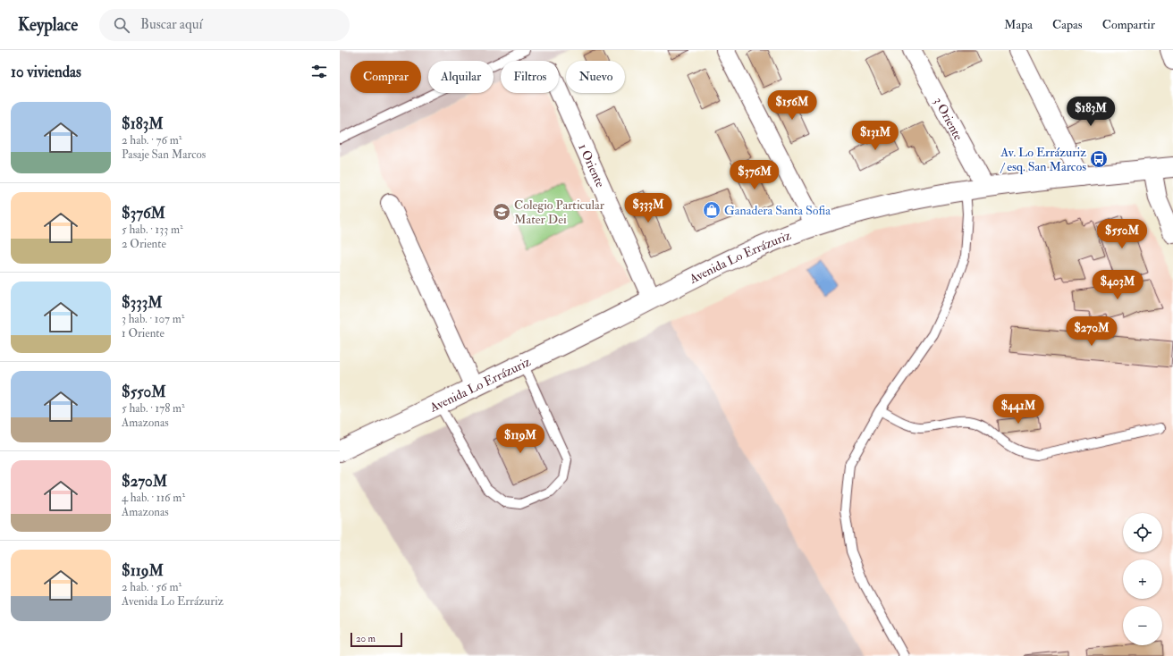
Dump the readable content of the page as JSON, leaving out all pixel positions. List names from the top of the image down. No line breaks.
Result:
{"streets":{"main road":["Avenida Lo Errázuriz"],"street":["3 Oriente","1 Oriente"]},"crossings":[["3 Oriente","Avenida Lo Errázuriz"],["1 Oriente","Avenida Lo Errázuriz"]],"places":{"bus stop":["Av. Lo Errázuriz / esq. San Marcos"],"shop":["Ganadera Santa Sofia"],"school or university":["Colegio Particular Mater Dei"]},"scale_bar":"20 m","page":{"header":"Keyplace","search":"Buscar aquí","nav":["Mapa","Capas","Compartir"],"heading":"10 viviendas","chip":["Comprar","Alquilar","Filtros","Nuevo"],"price":["$156M","$183M","$131M","$376M","$333M","$550M","$403M","$270M","$441M","$119M"],"list":[{"name":"$183M","note":"2 hab. · 76 m² · Pasaje San Marcos"},{"name":"$376M","note":"5 hab. · 133 m² · 2 Oriente"},{"name":"$333M","note":"3 hab. · 107 m² · 1 Oriente"},{"name":"$550M","note":"5 hab. · 178 m² · Amazonas"},{"name":"$270M","note":"4 hab. · 116 m² · Amazonas"},{"name":"$119M","note":"2 hab. · 56 m² · Avenida Lo Errázuriz"}],"map_buttons":["+","−"],"scale":"20 m"}}
